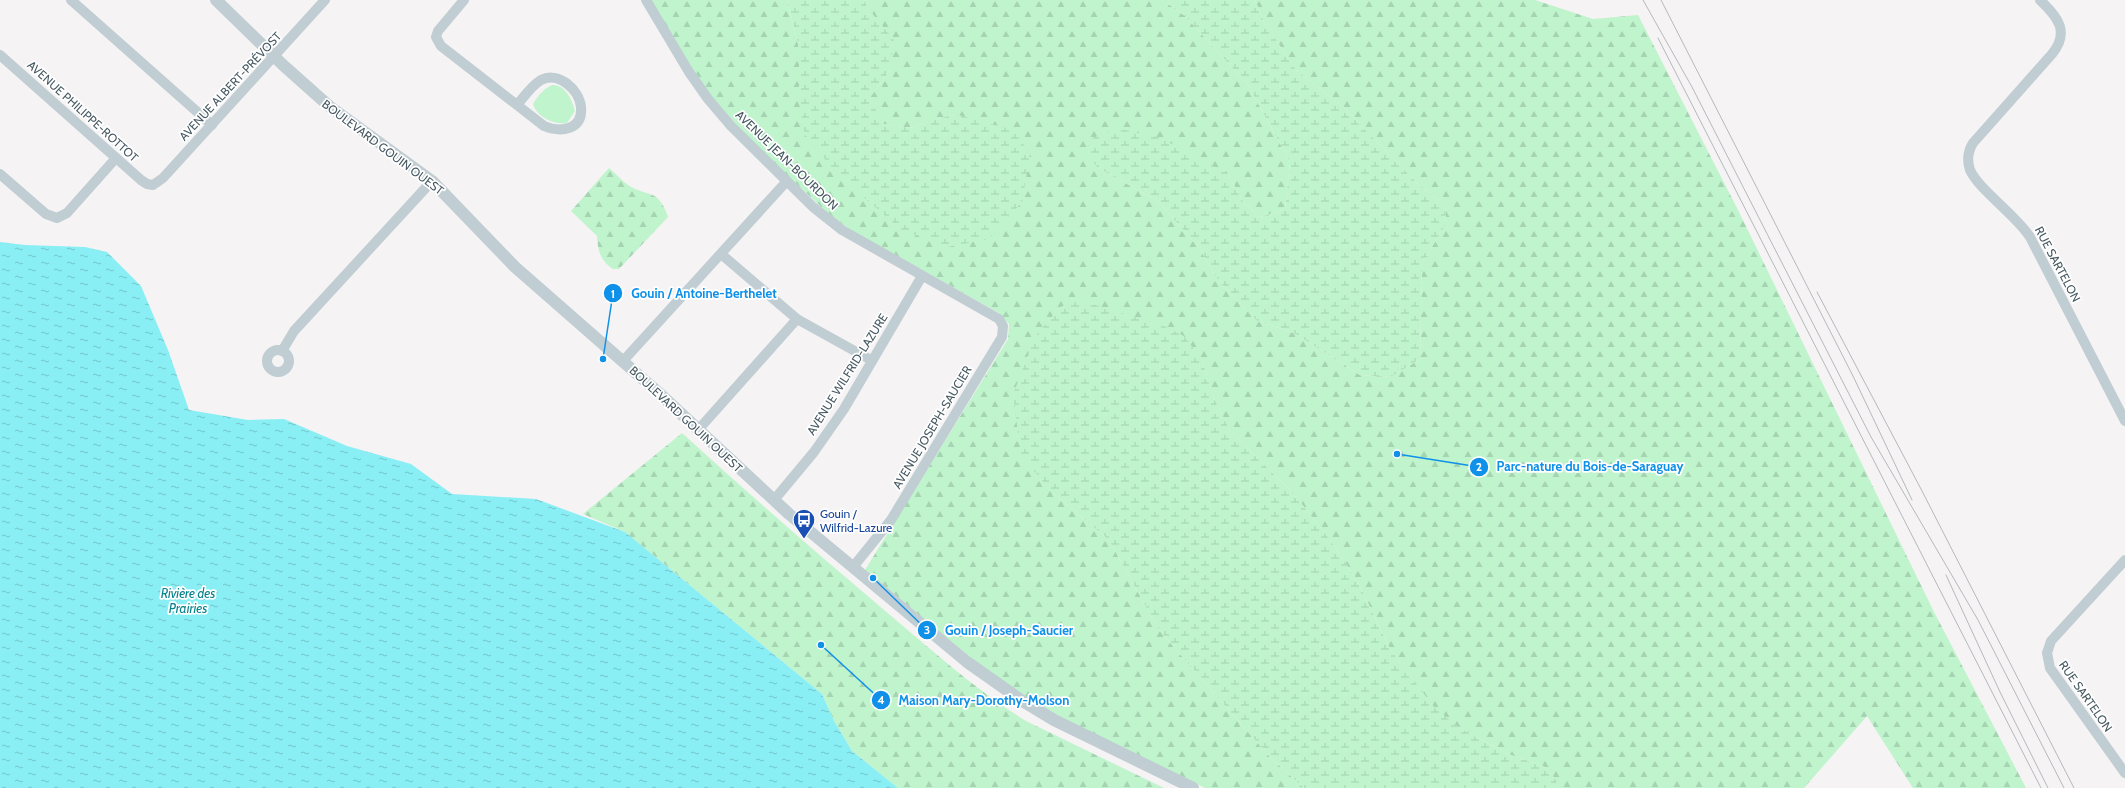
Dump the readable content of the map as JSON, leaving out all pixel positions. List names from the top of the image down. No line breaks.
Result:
{"streets":{"street":["AVENUE ALBERT-PRÉVOST","AVENUE PHILIPPE-ROTTOT","BOULEVARD GOUIN OUEST","AVENUE JEAN-BOURDON","RUE SARTELON","AVENUE WILFRID-LAZURE","AVENUE JOSEPH-SAUCIER"]},"crossings":[["AVENUE ALBERT-PRÉVOST","AVENUE PHILIPPE-ROTTOT"],["AVENUE ALBERT-PRÉVOST","BOULEVARD GOUIN OUEST"],["BOULEVARD GOUIN OUEST","AVENUE WILFRID-LAZURE"],["BOULEVARD GOUIN OUEST","AVENUE JOSEPH-SAUCIER"],["AVENUE JEAN-BOURDON","AVENUE WILFRID-LAZURE"],["AVENUE JEAN-BOURDON","AVENUE JOSEPH-SAUCIER"]],"water":["Rivière des Prairies"],"places":{"other":["Gouin / Antoine-Berthelet","Parc-nature du Bois-de-Saraguay","Gouin / Joseph-Saucier","Maison Mary-Dorothy-Molson"],"bus stop":["Gouin / Wilfrid-Lazure"]}}
